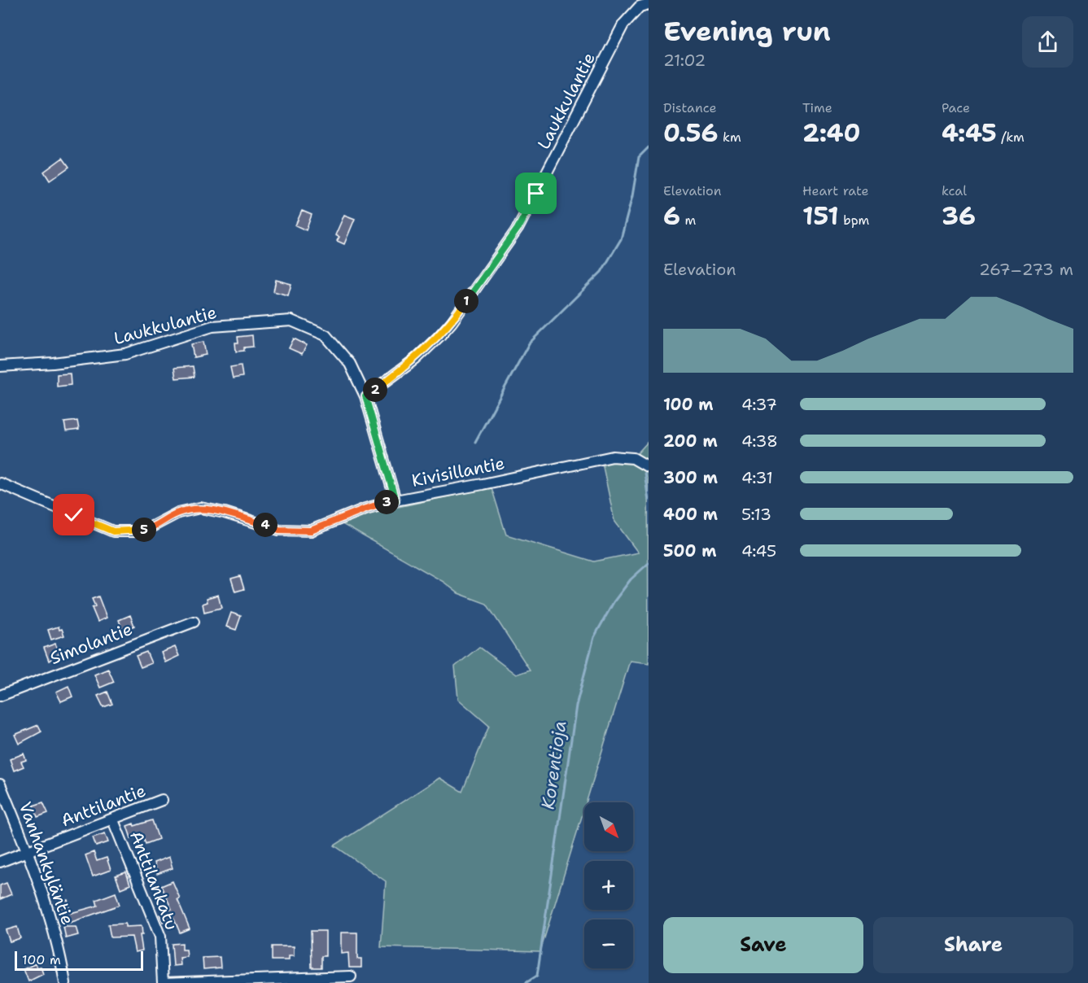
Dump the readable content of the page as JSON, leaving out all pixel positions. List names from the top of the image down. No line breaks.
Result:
{"streets":{"street":["Laukkulantie","Kivisillantie","Simolantie","Anttilantie","Vanhankyläntie","Anttilankatu"]},"crossings":[["Anttilantie","Vanhankyläntie"],["Anttilantie","Anttilankatu"]],"water":["Korentioja"],"scale_bar":"100 m","north":"bottom right","page":{"heading":["Evening run","21:02"],"stats":[["Distance","0.56 km"],["Time","2:40"],["Pace","4:45 /km"],["Elevation","6 m"],["Heart rate","151 bpm"],["kcal","36"]],"chart":["Elevation","267–273 m"],"pins":["1","2","3","4","5"],"list":[{"name":"100 m","note":"4:37"},{"name":"200 m","note":"4:38"},{"name":"300 m","note":"4:31"},{"name":"400 m","note":"5:13"},{"name":"500 m","note":"4:45"}],"map_buttons":["+","−"],"buttons":["Save","Share"],"scale":"100 m"}}
